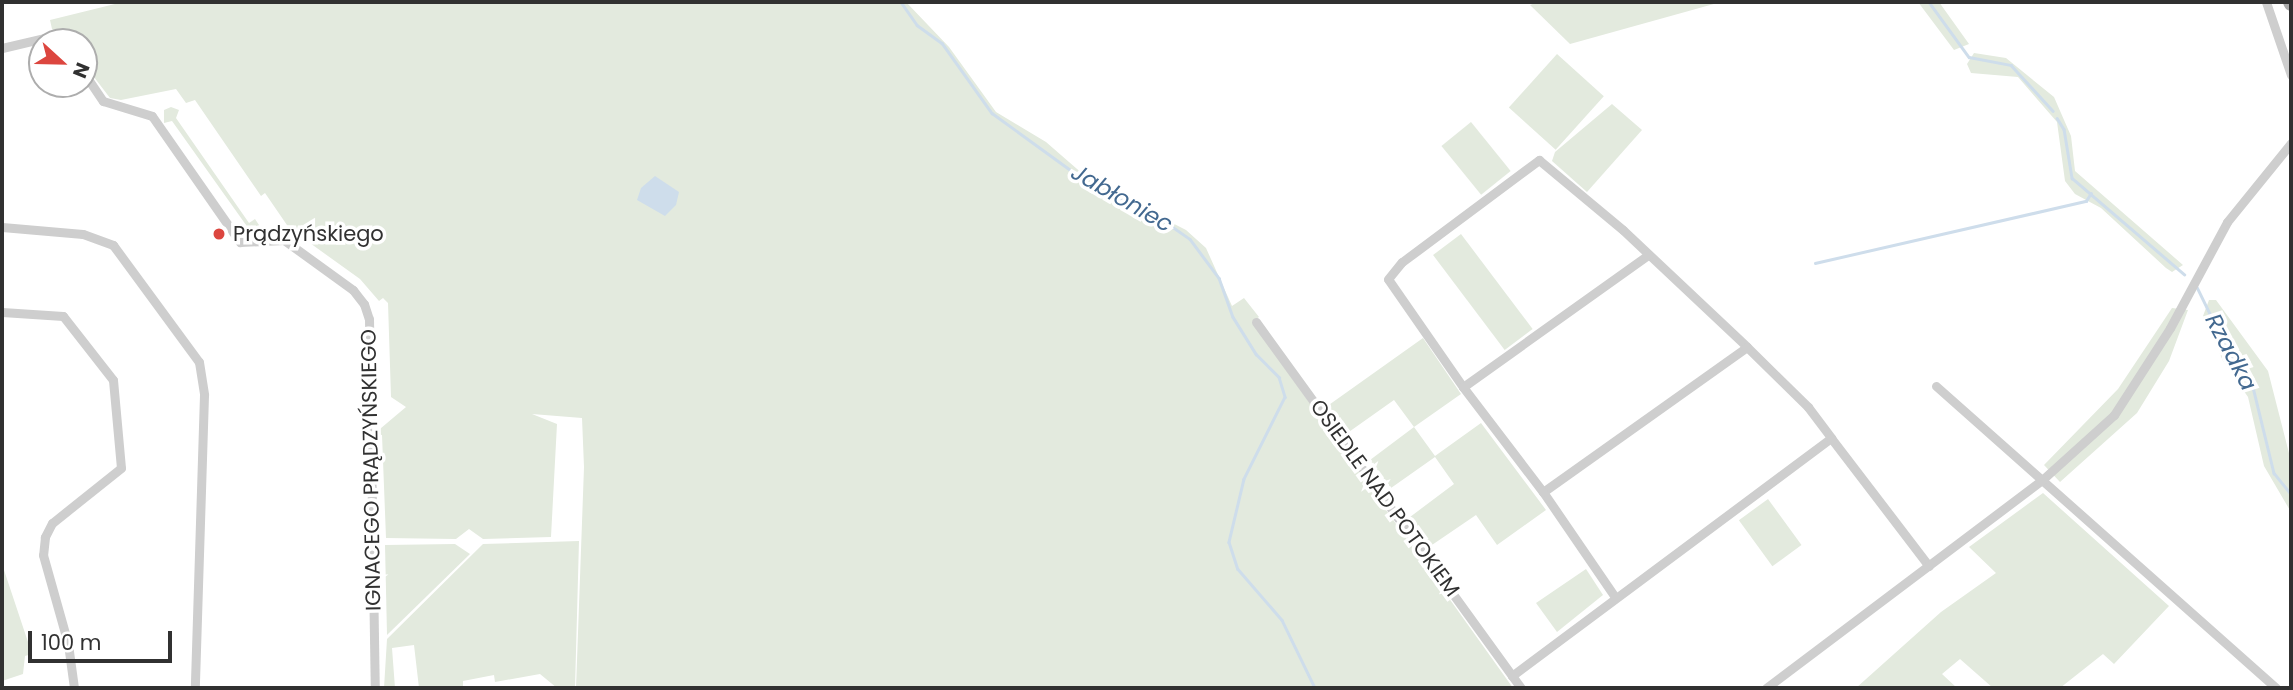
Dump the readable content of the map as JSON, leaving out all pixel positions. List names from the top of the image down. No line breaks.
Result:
{"streets":{"street":["IGNACEGO PRĄDZYŃSKIEGO","OSIEDLE NAD POTOKIEM"]},"water":["Jabłoniec","Rzadka"],"places":["Prądzyńskiego"],"scale_bar":"100 m","north":"right"}
